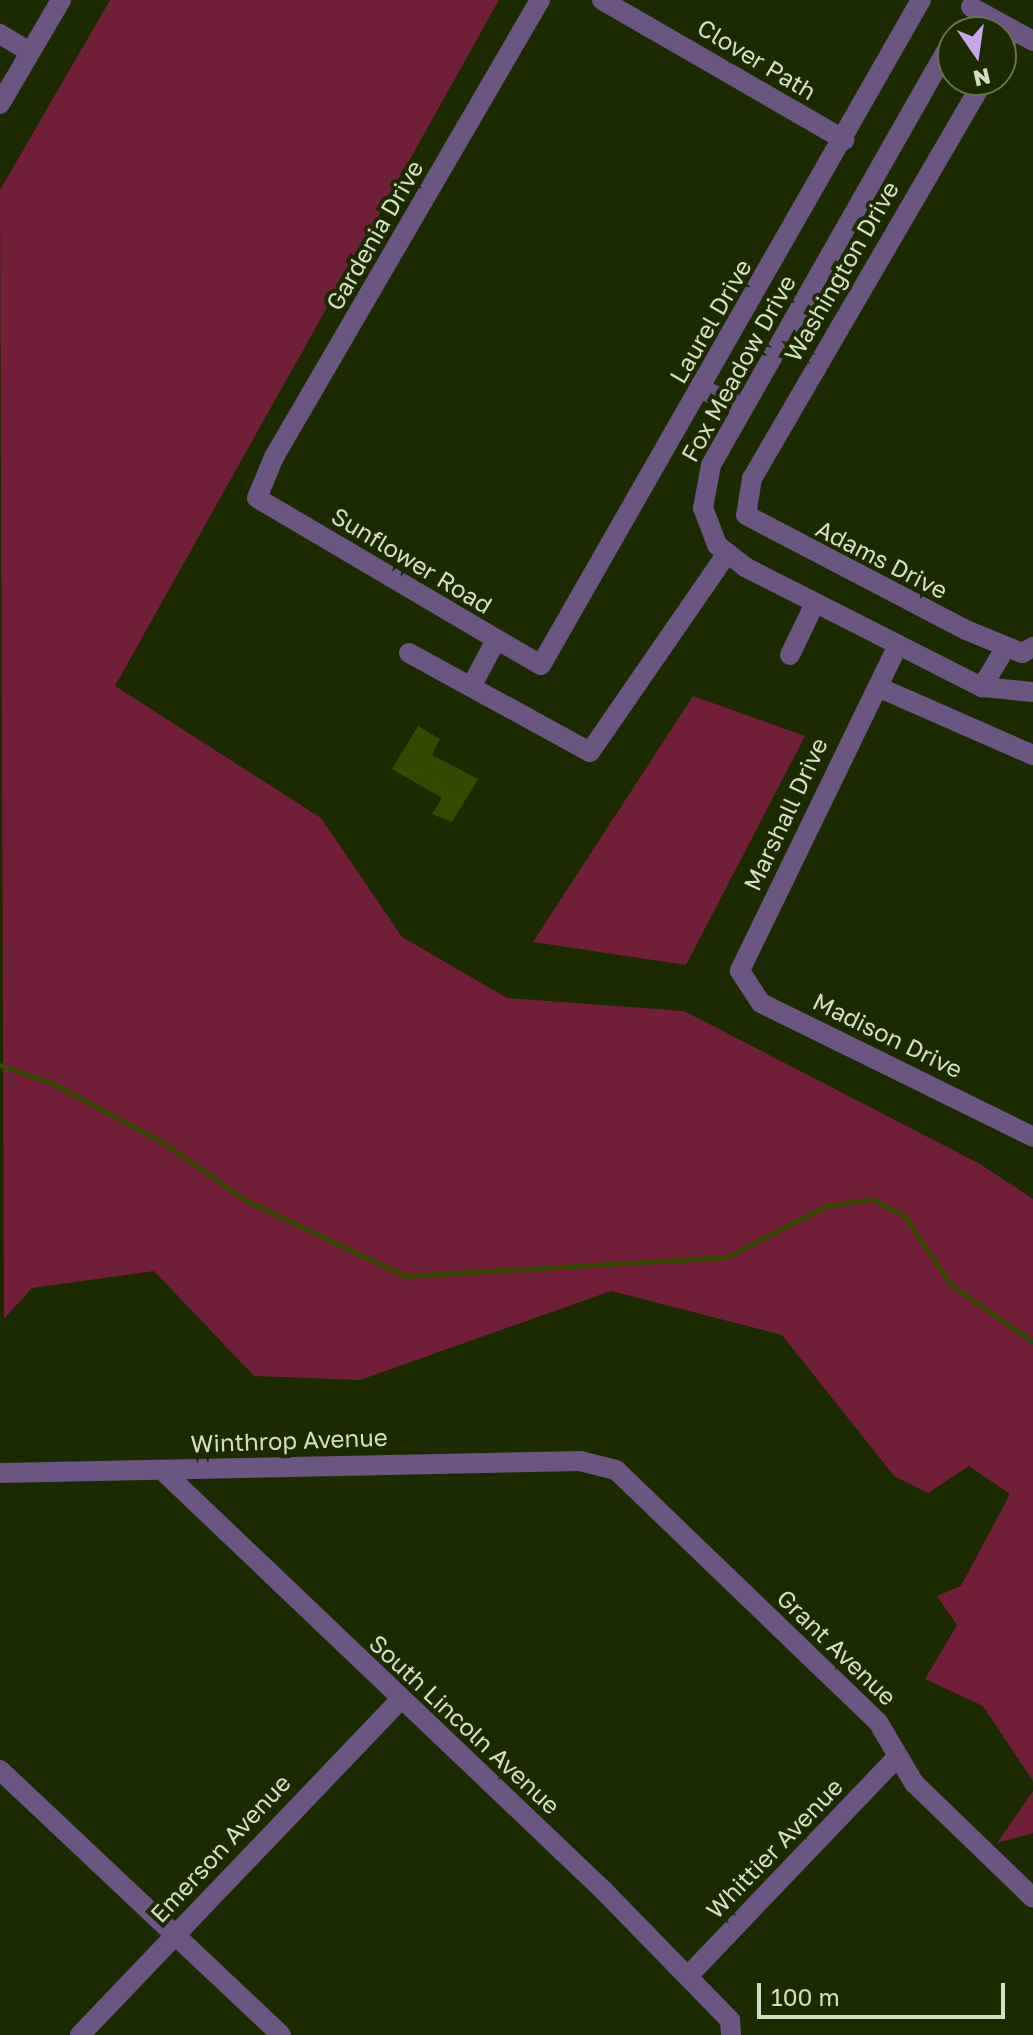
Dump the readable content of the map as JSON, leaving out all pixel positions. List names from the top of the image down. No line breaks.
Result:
{"streets":{"street":["Clover Path","Gardenia Drive","Washington Drive","Laurel Drive","Fox Meadow Drive","Adams Drive","Sunflower Road","Marshall Drive","Madison Drive","Winthrop Avenue","Grant Avenue","South Lincoln Avenue","Emerson Avenue","Whittier Avenue"]},"crossings":[["Clover Path","Laurel Drive"],["Gardenia Drive","Sunflower Road"],["Washington Drive","Adams Drive"],["Laurel Drive","Sunflower Road"],["Marshall Drive","Madison Drive"],["Winthrop Avenue","Grant Avenue"],["Winthrop Avenue","South Lincoln Avenue"],["Grant Avenue","Whittier Avenue"],["South Lincoln Avenue","Emerson Avenue"],["South Lincoln Avenue","Whittier Avenue"]],"scale_bar":"100 m","north":"bottom"}
